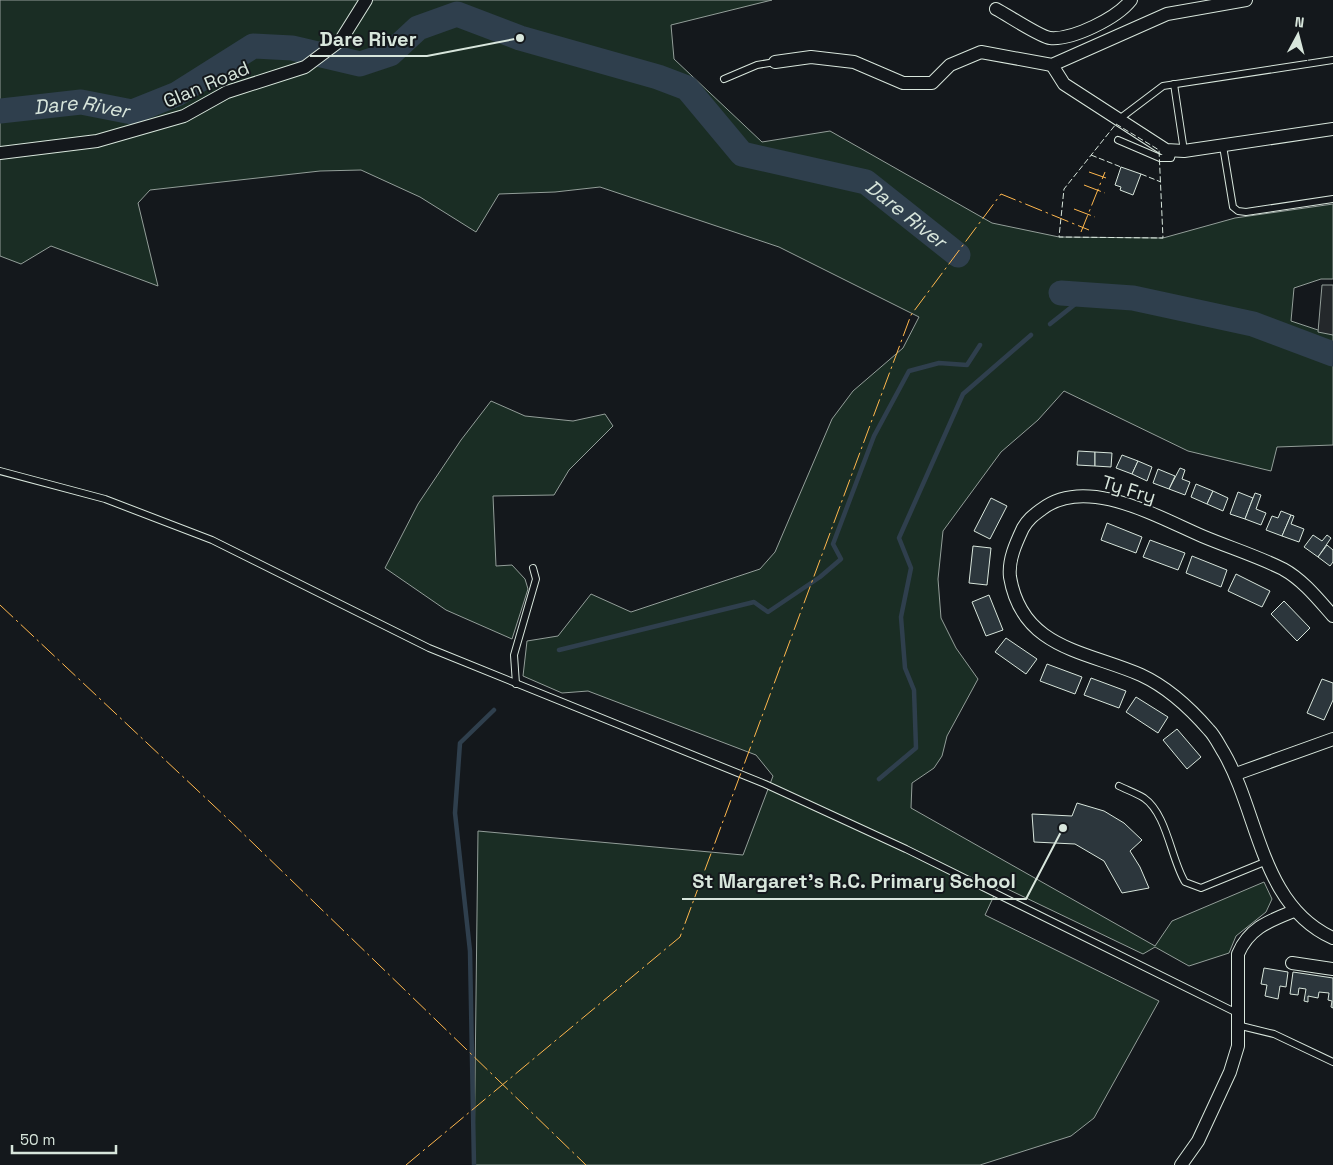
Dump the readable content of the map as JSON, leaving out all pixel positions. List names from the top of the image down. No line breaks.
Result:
{"streets":{"street":["Glan Road","Ty Fry"]},"water":["Dare River"],"places":["Dare River","St Margaret's R.C. Primary School"],"scale_bar":"50 m","north":"top"}
